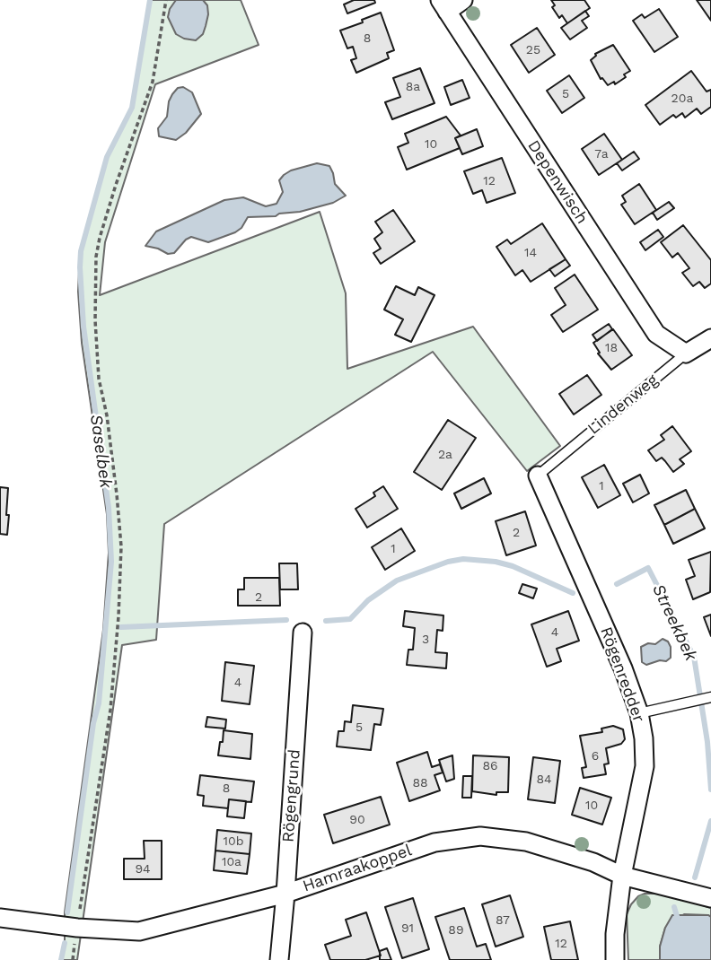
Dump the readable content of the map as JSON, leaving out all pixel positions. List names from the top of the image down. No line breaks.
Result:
{"streets":{"street":["Depenwisch","Lindenweg","Rögenredder","Rögengrund","Hamraakoppel"]},"crossings":[["Depenwisch","Lindenweg"],["Lindenweg","Rögenredder"],["Rögenredder","Hamraakoppel"],["Rögengrund","Hamraakoppel"]],"water":["Saselbek","Streekbek"],"house_numbers":["8","25","8a","5","20a","10","7a","12","14","18","2a","1","2","1","2","4","3","4","5","6","86","84","88","8","10","90","10b","10a","94","87","91","89","12"]}
